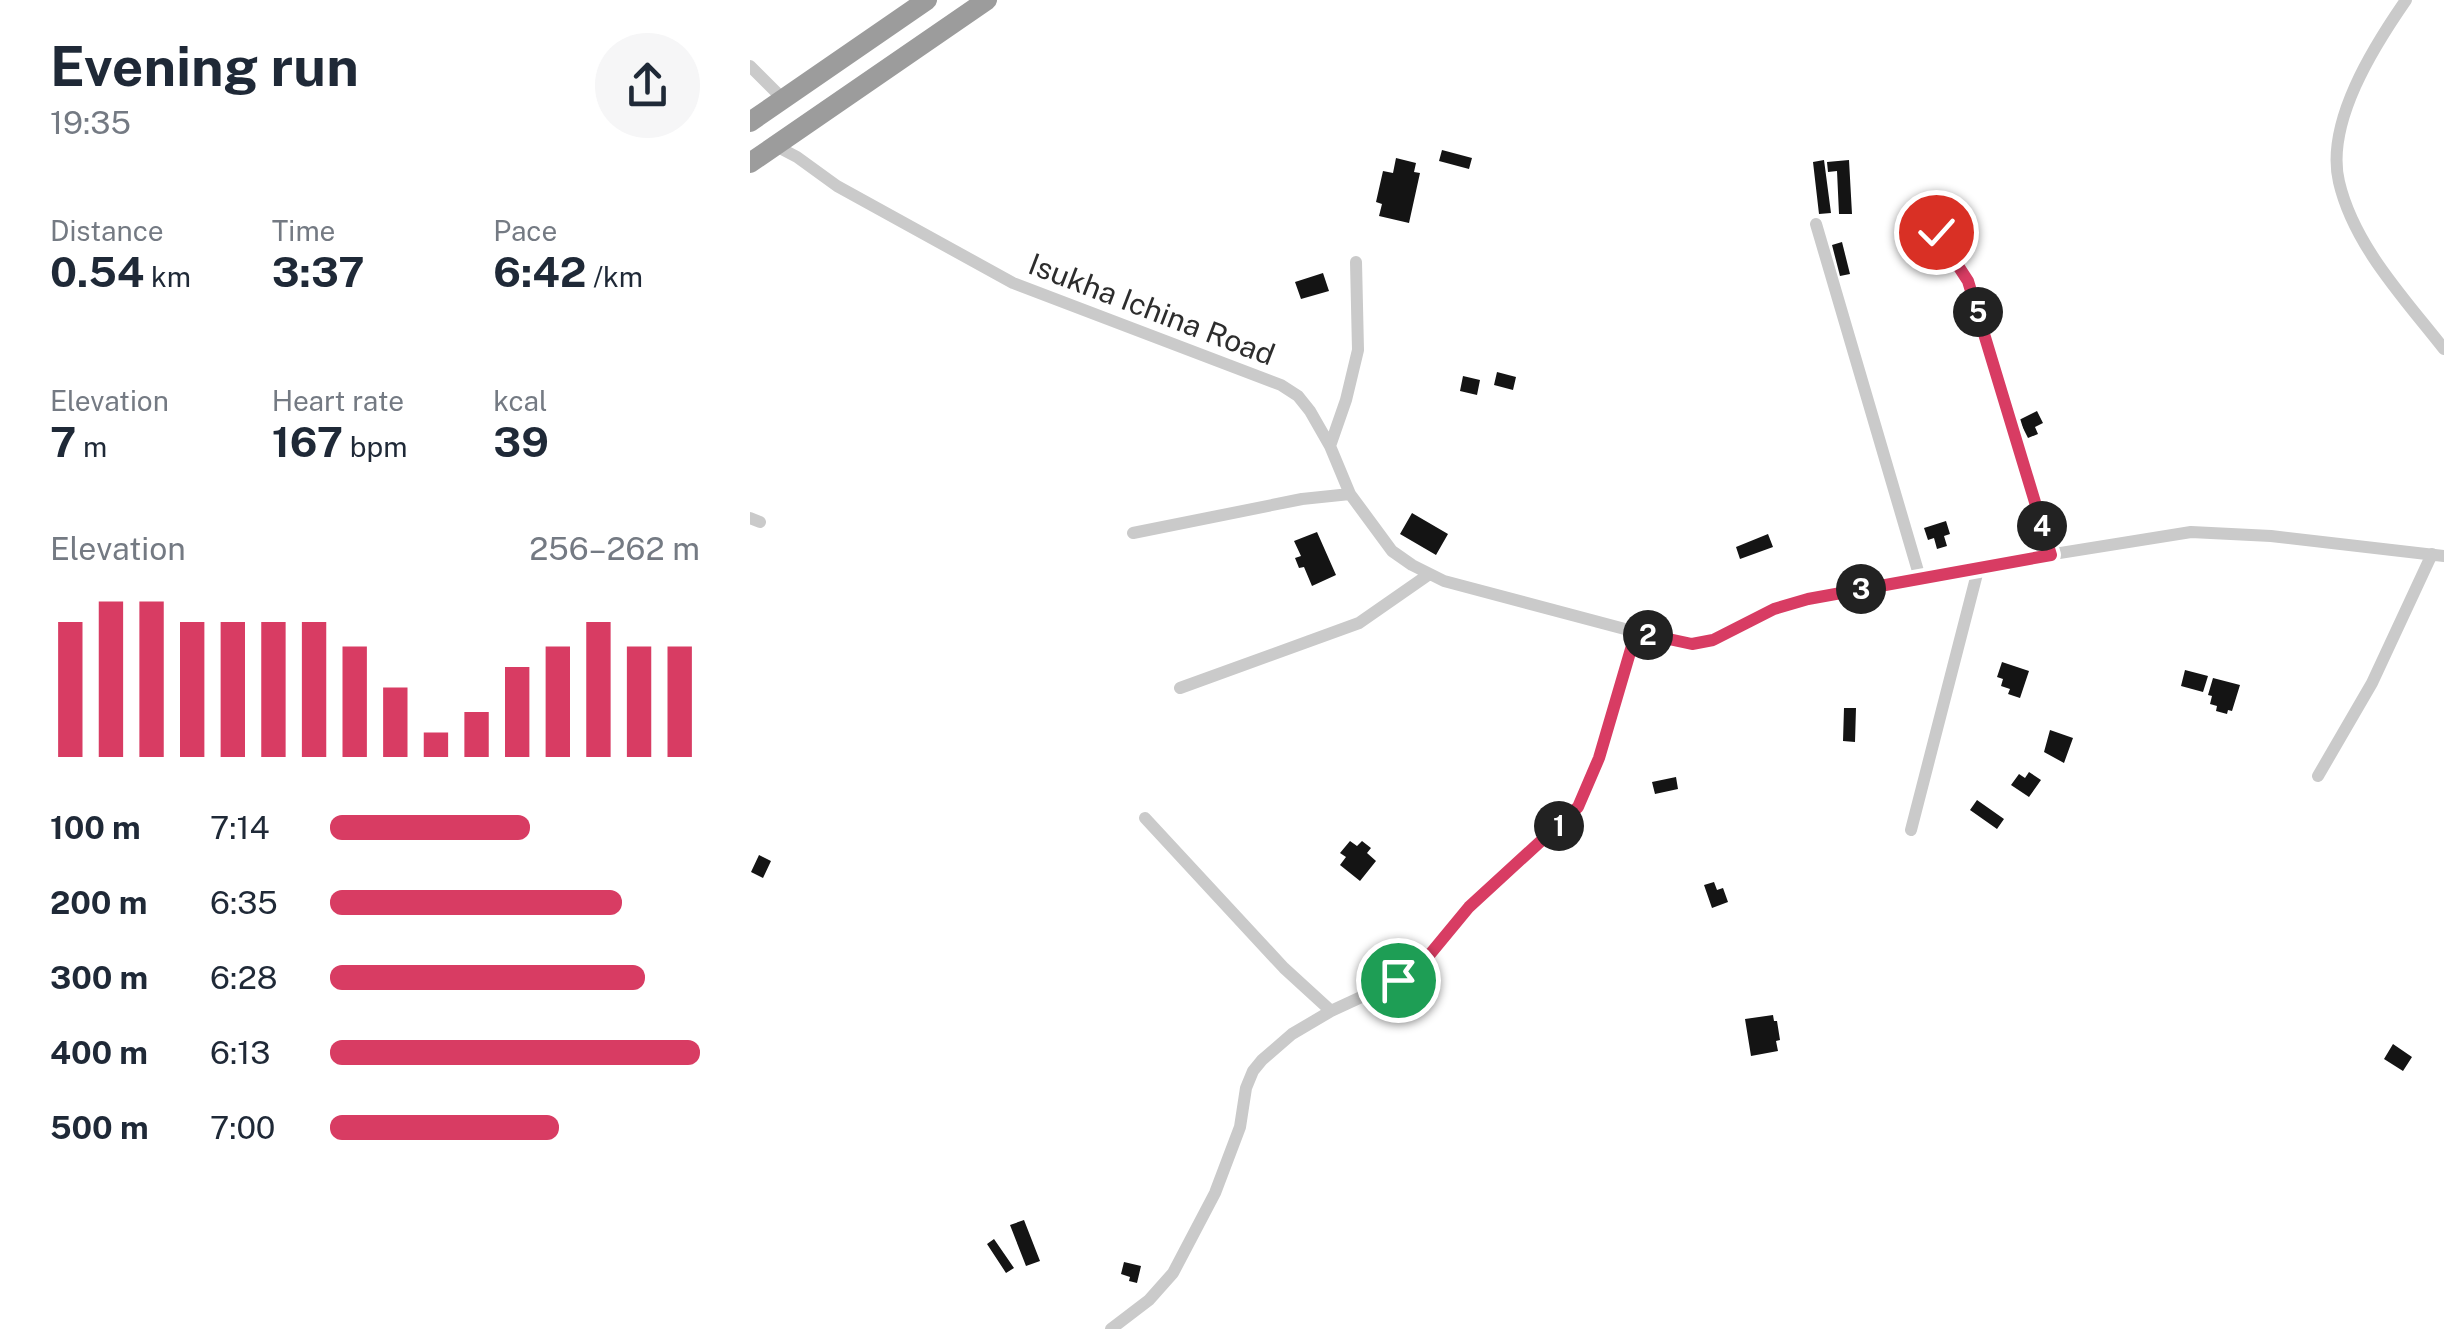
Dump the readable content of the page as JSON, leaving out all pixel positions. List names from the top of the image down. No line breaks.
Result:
{"streets":{"street":["Isukha Ichina Road"]},"page":{"heading":["Evening run","19:35"],"stats":[["Distance","0.54 km"],["Time","3:37"],["Pace","6:42 /km"],["Elevation","7 m"],["Heart rate","167 bpm"],["kcal","39"]],"pins":["5","4","3","2","1"],"chart":["Elevation","256–262 m"],"list":[{"name":"100 m","note":"7:14"},{"name":"200 m","note":"6:35"},{"name":"300 m","note":"6:28"},{"name":"400 m","note":"6:13"},{"name":"500 m","note":"7:00"}]}}
